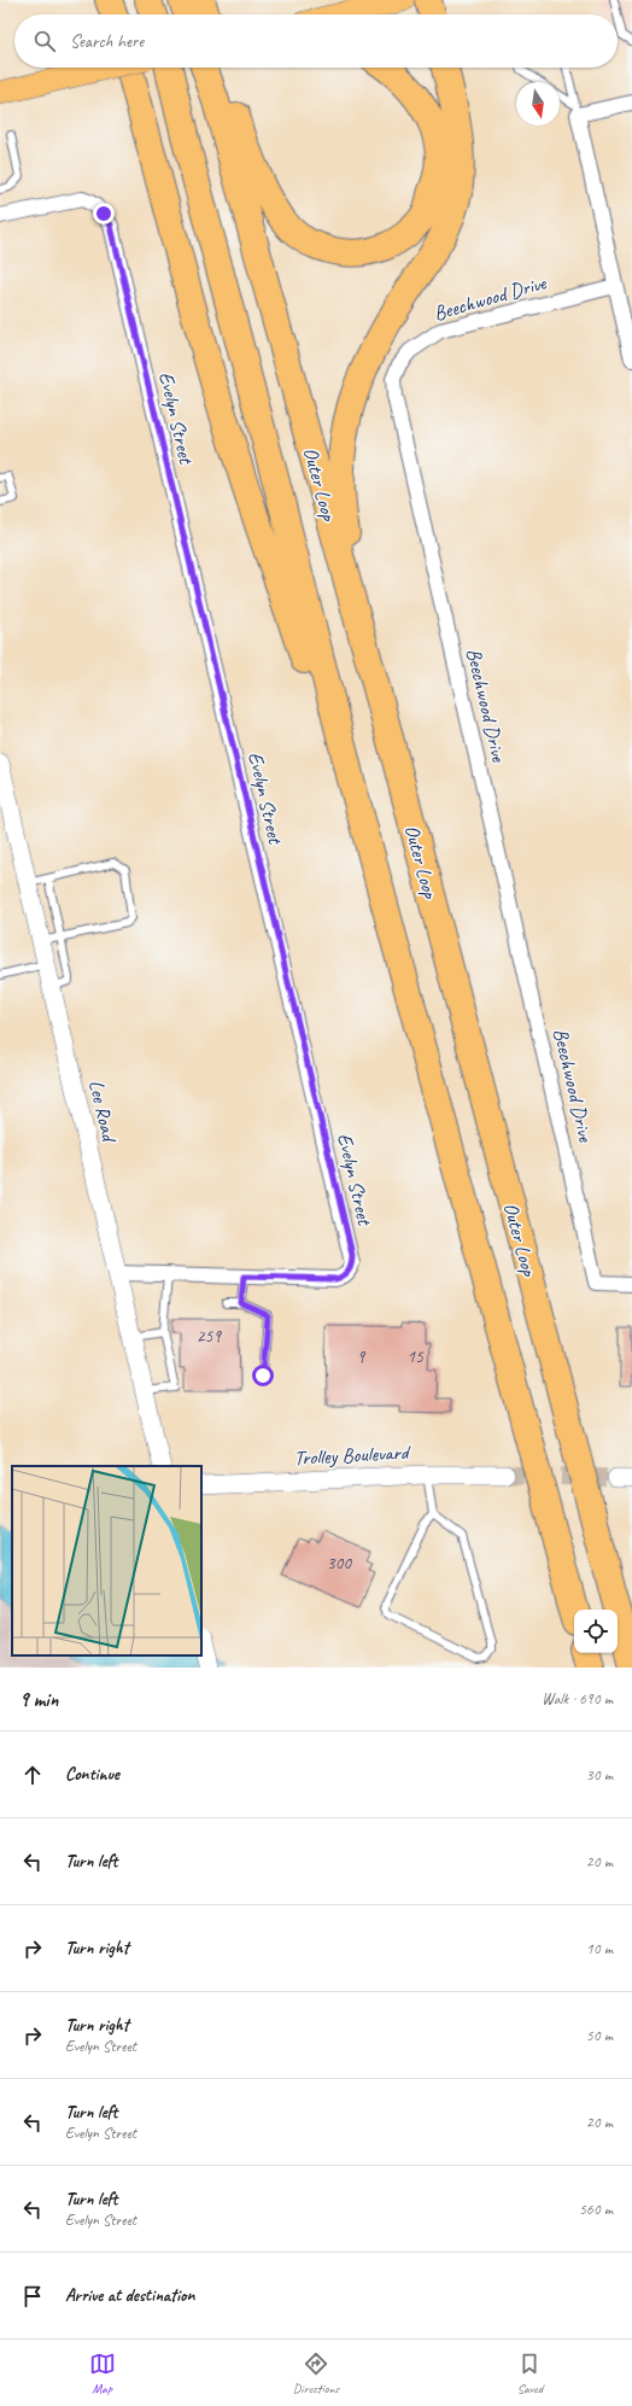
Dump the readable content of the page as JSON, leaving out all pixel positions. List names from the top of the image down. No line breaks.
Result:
{"streets":{"highway":["Outer Loop"],"street":["Beechwood Drive","Evelyn Street","Lee Road","Trolley Boulevard"]},"crossings":[["Evelyn Street","Lee Road"]],"house_numbers":["259","9","15","300"],"north":"bottom","page":{"search":"Search here","heading":["9 min","Walk · 690 m"],"list":[["Continue","30 m"],["Turn left","20 m"],["Turn right","10 m"],["Turn right","Evelyn Street","50 m"],["Turn left","Evelyn Street","20 m"],["Turn left","Evelyn Street","560 m"],"Arrive at destination"],"nav":["Map","Directions","Saved"]}}
